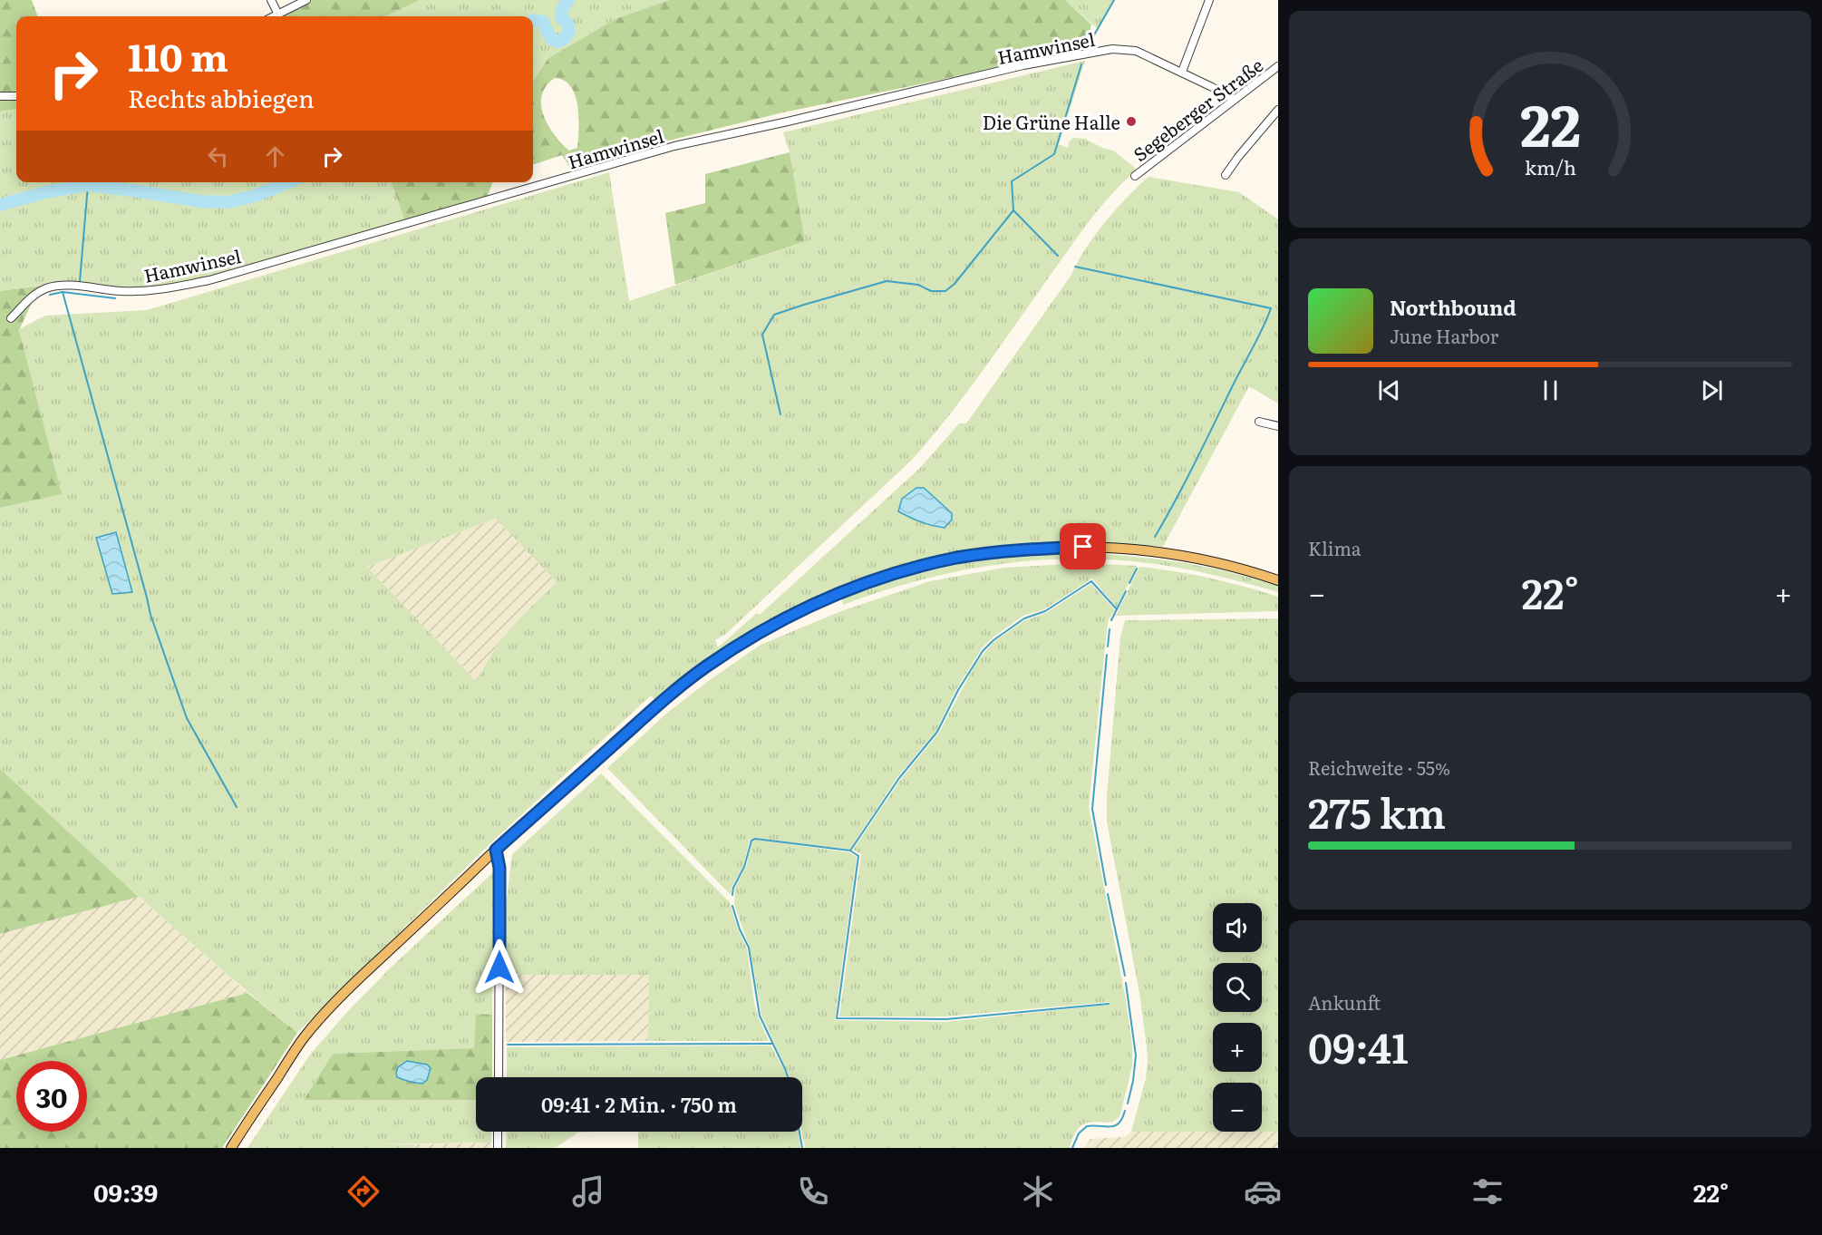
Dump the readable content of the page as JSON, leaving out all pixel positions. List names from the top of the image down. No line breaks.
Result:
{"streets":{"street":["Hamwinsel","Segeberger Straße"]},"crossings":[["Hamwinsel","Segeberger Straße"]],"places":["Die Grüne Halle"],"page":{"turn":["110 m","Rechts abbiegen"],"song":["Northbound","June Harbor"],"tile":["Klima",["Reichweite · 55%","275 km"],["Ankunft","09:41"]],"heat":["−","22°","+"],"map_buttons":["+","−"],"limit":"30","trip":"09:41 · 2 Min. · 750 m","tabs":["09:39","22°"],"gauge":["22","km/h"]}}
